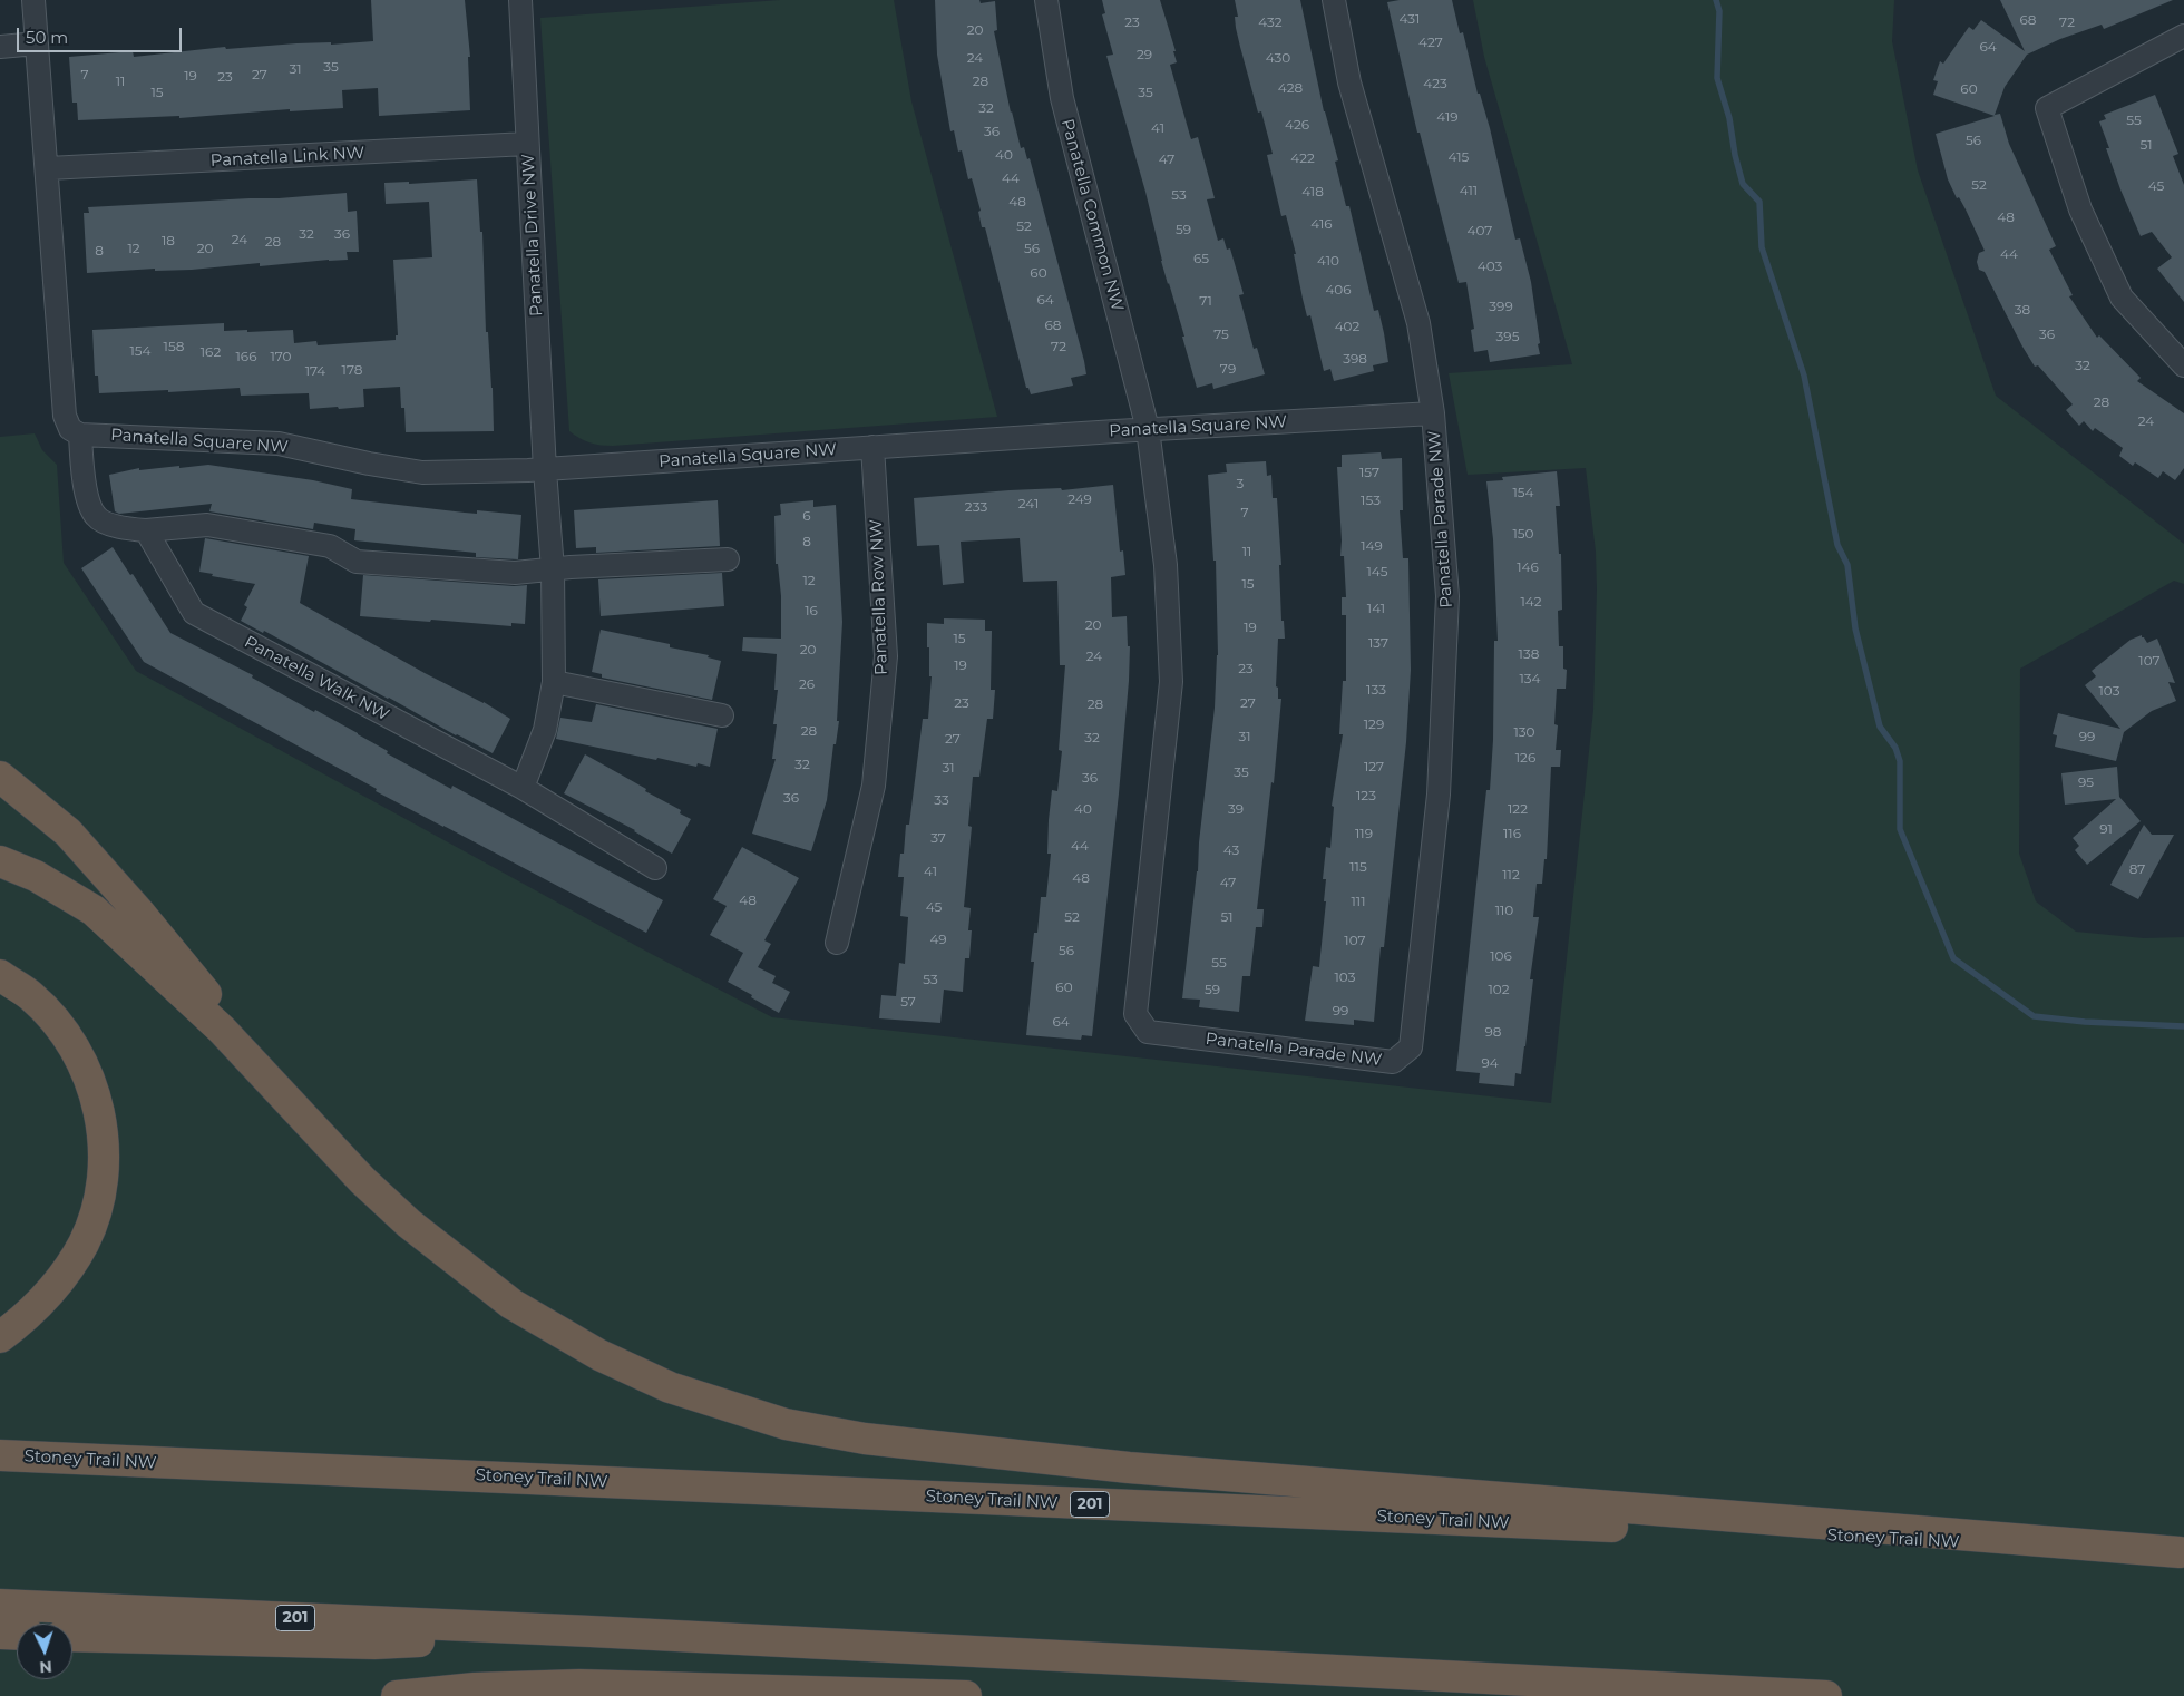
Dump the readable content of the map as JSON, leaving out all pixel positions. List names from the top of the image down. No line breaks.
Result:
{"streets":{"highway":["Stoney Trail NW","201"],"street":["Panatella Link NW","Panatella Common NW","Panatella Drive NW","Panatella Square NW","Panatella Parade NW","Panatella Row NW","Panatella Walk NW"]},"crossings":[["Panatella Link NW","Panatella Drive NW"],["Panatella Common NW","Panatella Square NW"],["Panatella Common NW","Panatella Parade NW"],["Panatella Drive NW","Panatella Square NW"],["Panatella Square NW","Panatella Parade NW"],["Panatella Square NW","Panatella Row NW"]],"house_numbers":["431","68","23","432","72","20","427","64","29","24","430","35","31","7","27","19","23","11","28","423","428","60","15","35","32","419","55","426","41","36","56","51","40","415","422","47","44","52","45","411","418","53","48","48","416","52","59","407","32","36","24","18","28","12","20","56","8","44","65","410","403","60","406","64","71","399","38","68","402","75","36","395","158","72","154","162","166","170","398","32","79","178","174","28","24","157","3","154","249","153","241","233","7","6","150","8","149","11","146","145","12","15","142","141","16","20","19","15","137","20","138","24","107","19","23","134","26","133","103","23","27","28","129","28","130","31","99","32","27","126","32","127","31","35","36","95","123","36","33","40","39","122","91","119","116","37","44","43","115","87","41","112","48","47","48","111","45","110","52","51","49","107","56","106","55","103","53","60","59","102","57","99","64","98","94"],"scale_bar":"50 m","north":"bottom"}
